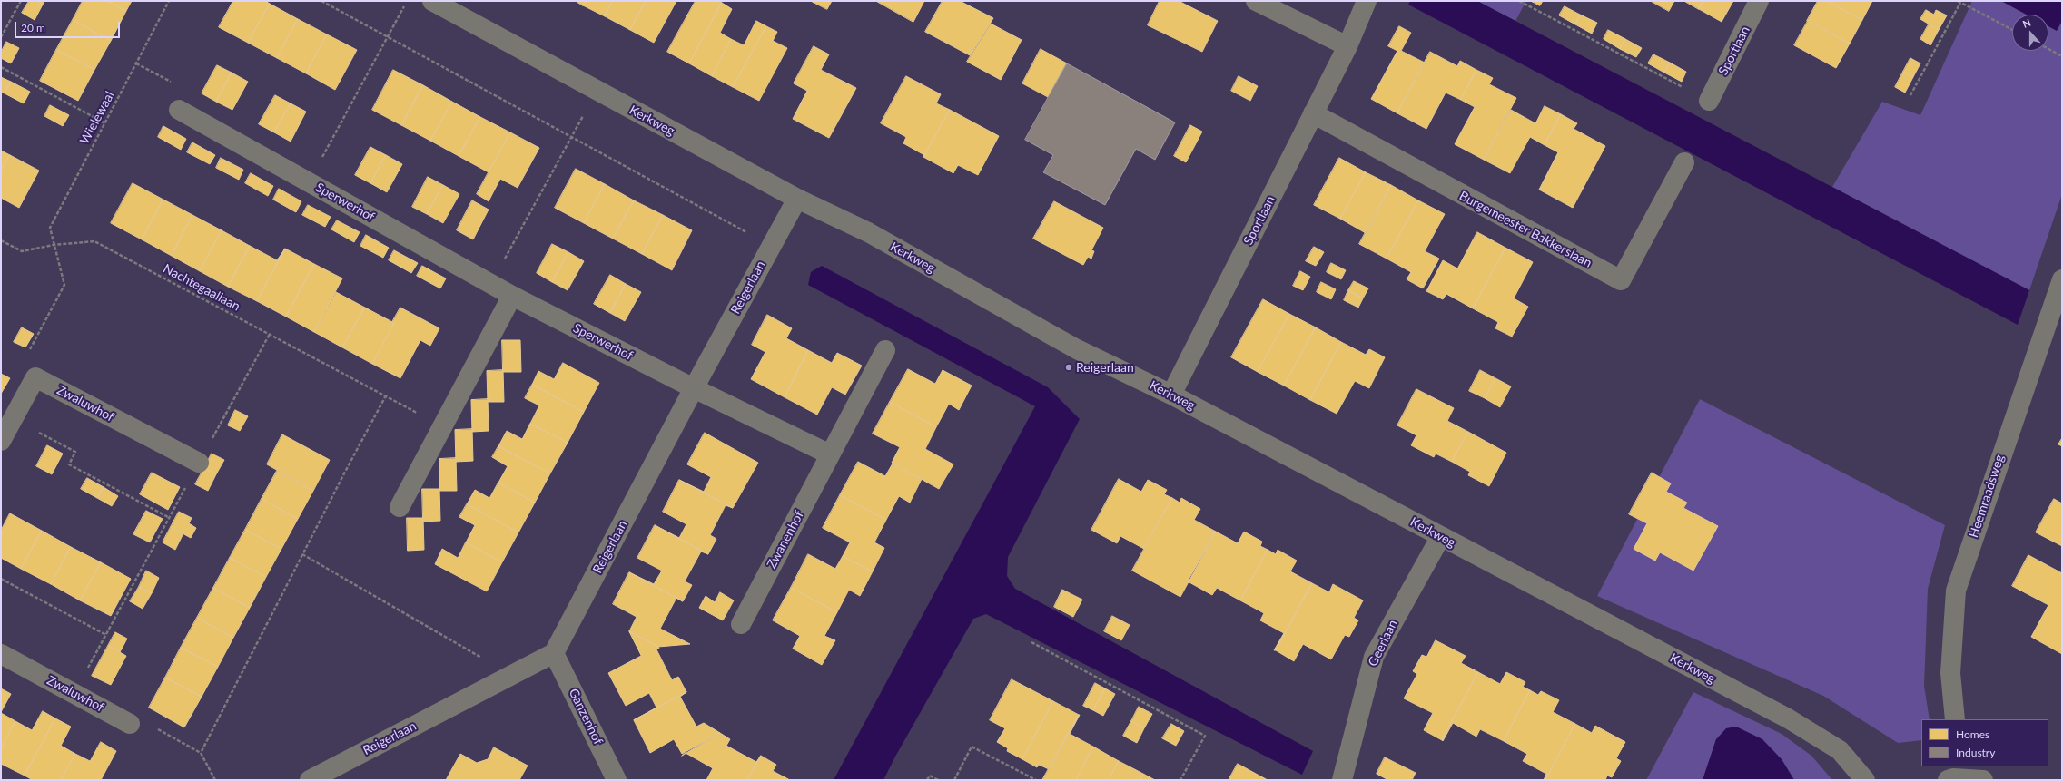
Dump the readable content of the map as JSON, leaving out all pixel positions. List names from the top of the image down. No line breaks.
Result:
{"streets":{"street":["Sportlaan","Kerkweg","Sperwerhof","Burgemeester Bakkerslaan","Reigerlaan","Zwaluwhof","Heemraadsweg","Zwanenhof","Geerlaan","Ganzenhof"],"path":["Wielewaal","Nachtegaallaan"]},"crossings":[["Sportlaan","Kerkweg"],["Sportlaan","Burgemeester Bakkerslaan"],["Wielewaal","Nachtegaallaan"],["Wielewaal","Zwaluwhof"],["Kerkweg","Reigerlaan"],["Kerkweg","Geerlaan"],["Sperwerhof","Reigerlaan"],["Reigerlaan","Ganzenhof"]],"places":["Reigerlaan"],"legend":["Homes","Industry"],"scale_bar":"20 m","north":"top"}
